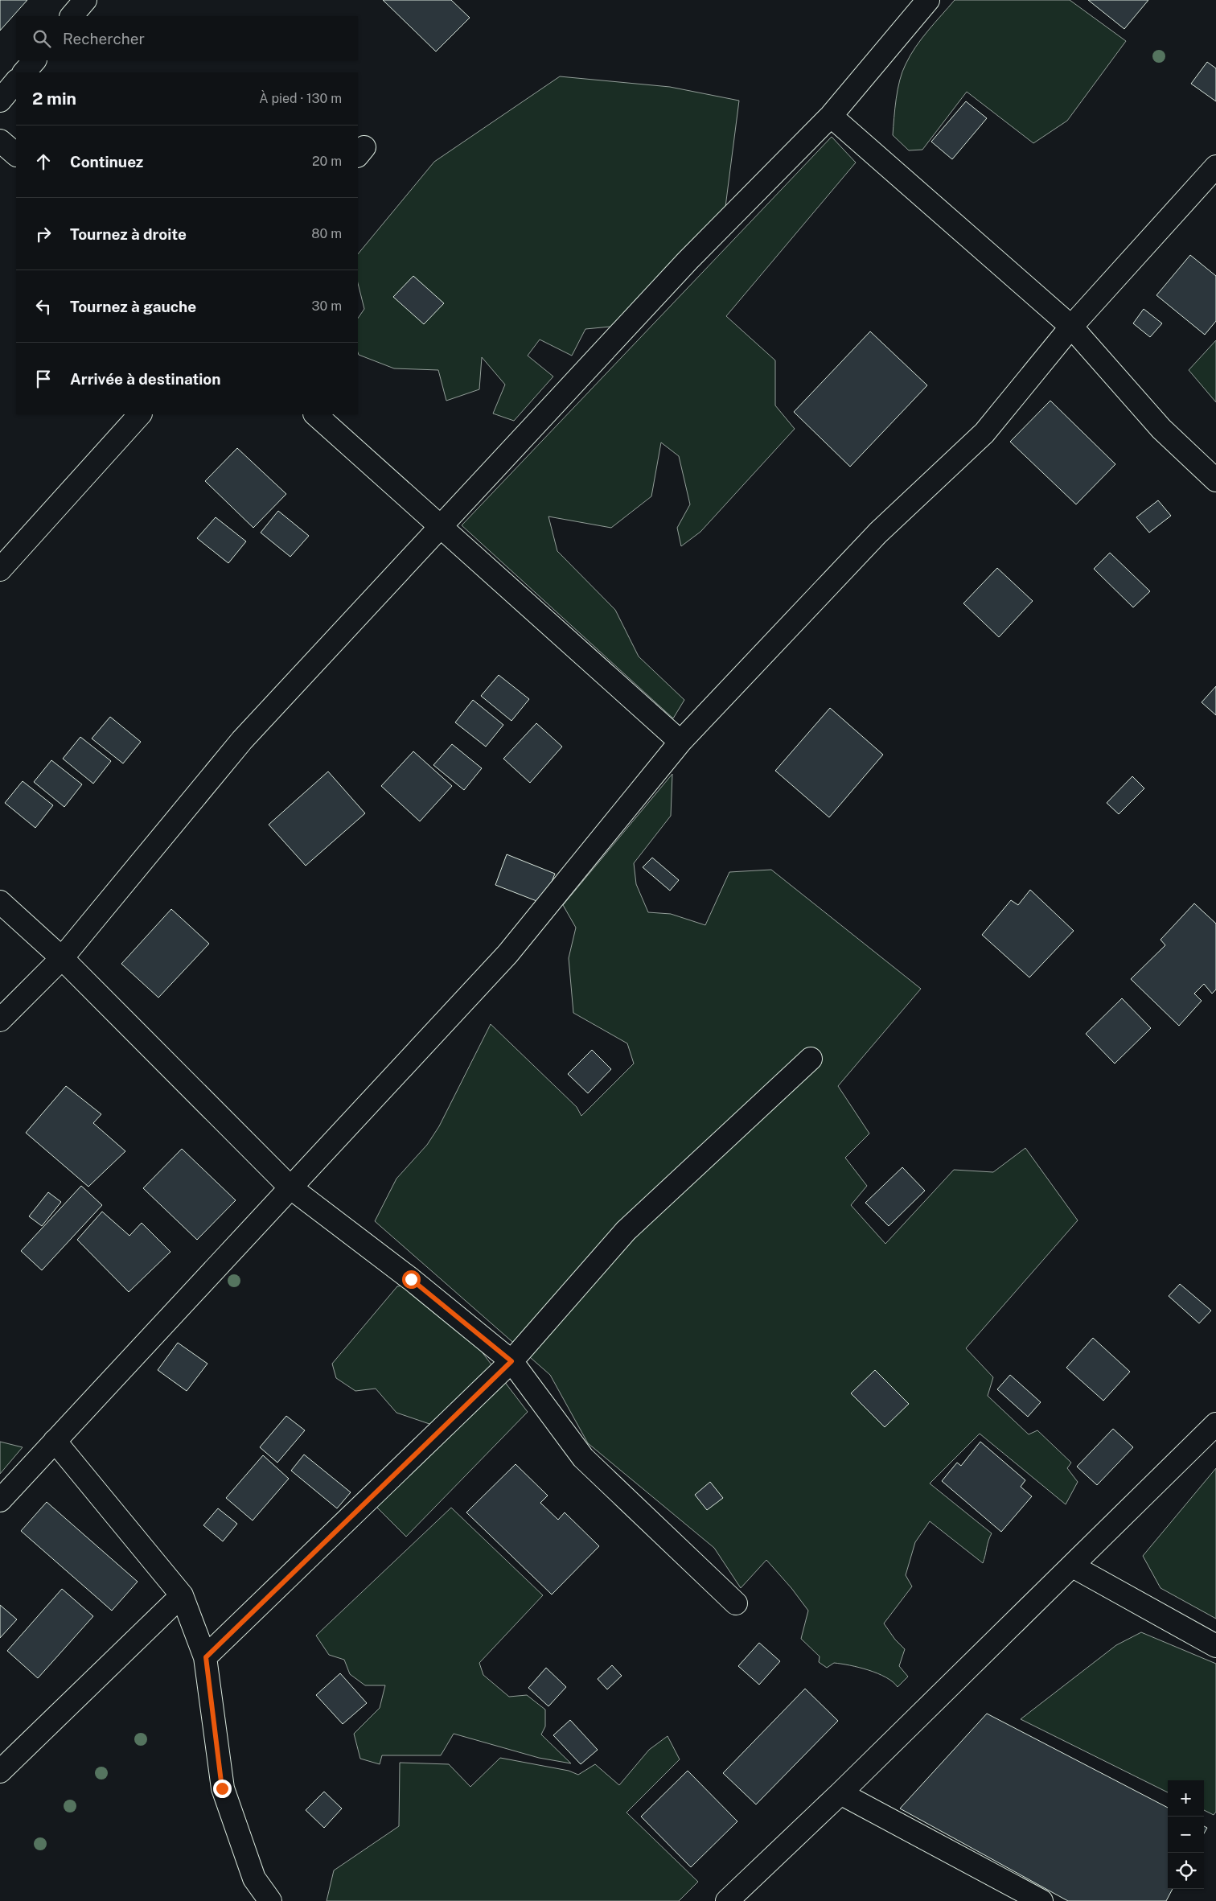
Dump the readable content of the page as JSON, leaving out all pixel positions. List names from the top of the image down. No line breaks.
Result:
{"page":{"search":"Rechercher","heading":["2 min","À pied · 130 m"],"list":[["Continuez","20 m"],["Tournez à droite","80 m"],["Tournez à gauche","30 m"],"Arrivée à destination"],"map_buttons":["+","−"]}}
